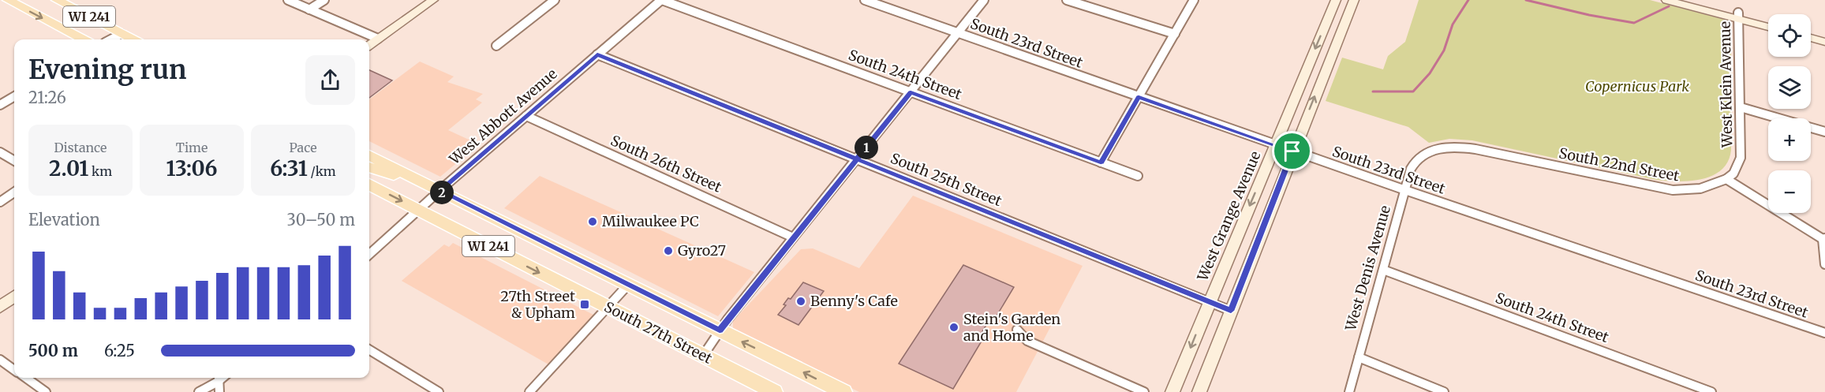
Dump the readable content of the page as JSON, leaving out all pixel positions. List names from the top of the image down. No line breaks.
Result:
{"streets":{"main road":["WI 241","South 27th Street"],"street":["South 23rd Street","South 24th Street","West Klein Avenue","West Abbott Avenue","South 26th Street","South 22nd Street","South 25th Street","West Grange Avenue","West Denis Avenue"]},"crossings":[["South 23rd Street","West Grange Avenue"],["South 23rd Street","West Denis Avenue"],["South 24th Street","West Abbott Avenue"],["South 24th Street","West Denis Avenue"],["West Klein Avenue","South 22nd Street"],["West Abbott Avenue","South 26th Street"],["West Abbott Avenue","South 25th Street"],["West Abbott Avenue","South 27th Street"],["South 22nd Street","West Denis Avenue"],["South 25th Street","West Grange Avenue"]],"parks":["Copernicus Park"],"places":{"other":["Milwaukee PC","Gyro27","Benny's Cafe","Stein's Garden and Home"],"transit":["27th Street & Upham"]},"page":{"map_buttons":["+","−"],"heading":["Evening run","21:26"],"stats":[["Distance","2.01 km"],["Time","13:06"],["Pace","6:31 /km"]],"pins":["1","2"],"chart":["Elevation","30–50 m"],"list":[{"name":"500 m","note":"6:25"}]}}
